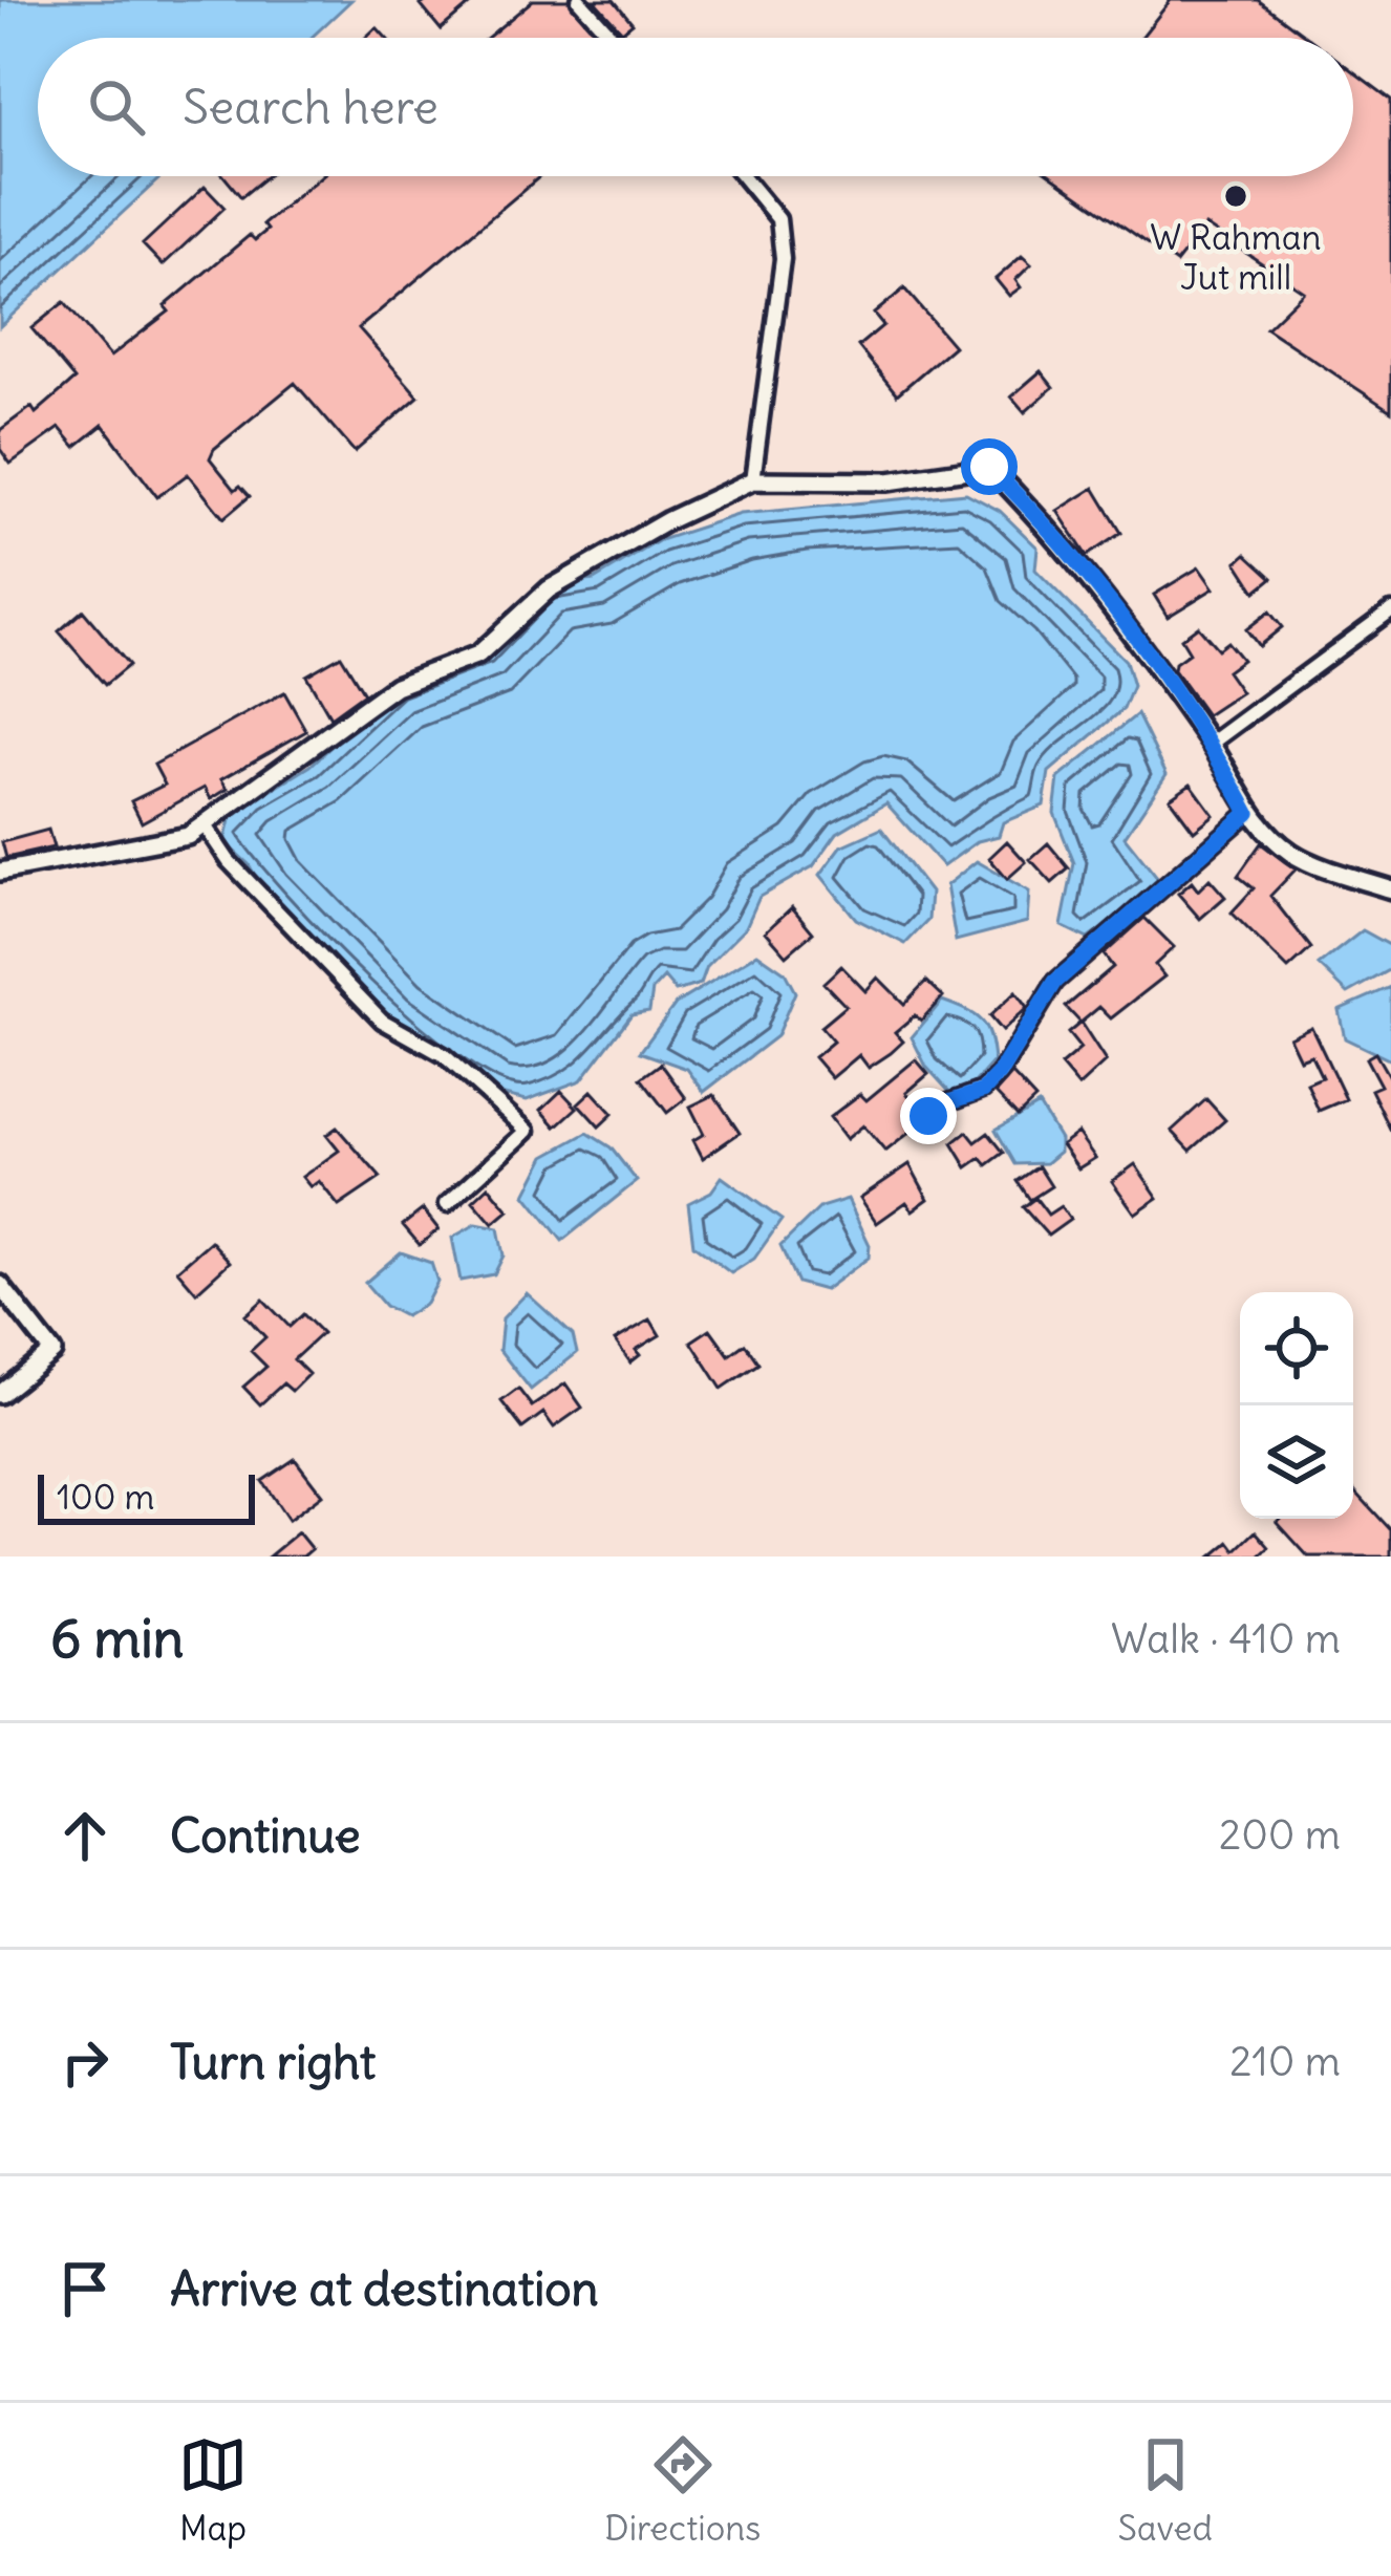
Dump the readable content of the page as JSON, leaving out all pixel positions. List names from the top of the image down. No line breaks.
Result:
{"places":["W Rahman Jut mill"],"scale_bar":"100 m","page":{"search":"Search here","scale":"100 m","heading":["6 min","Walk · 410 m"],"list":[["Continue","200 m"],["Turn right","210 m"],"Arrive at destination"],"nav":["Map","Directions","Saved"]}}
